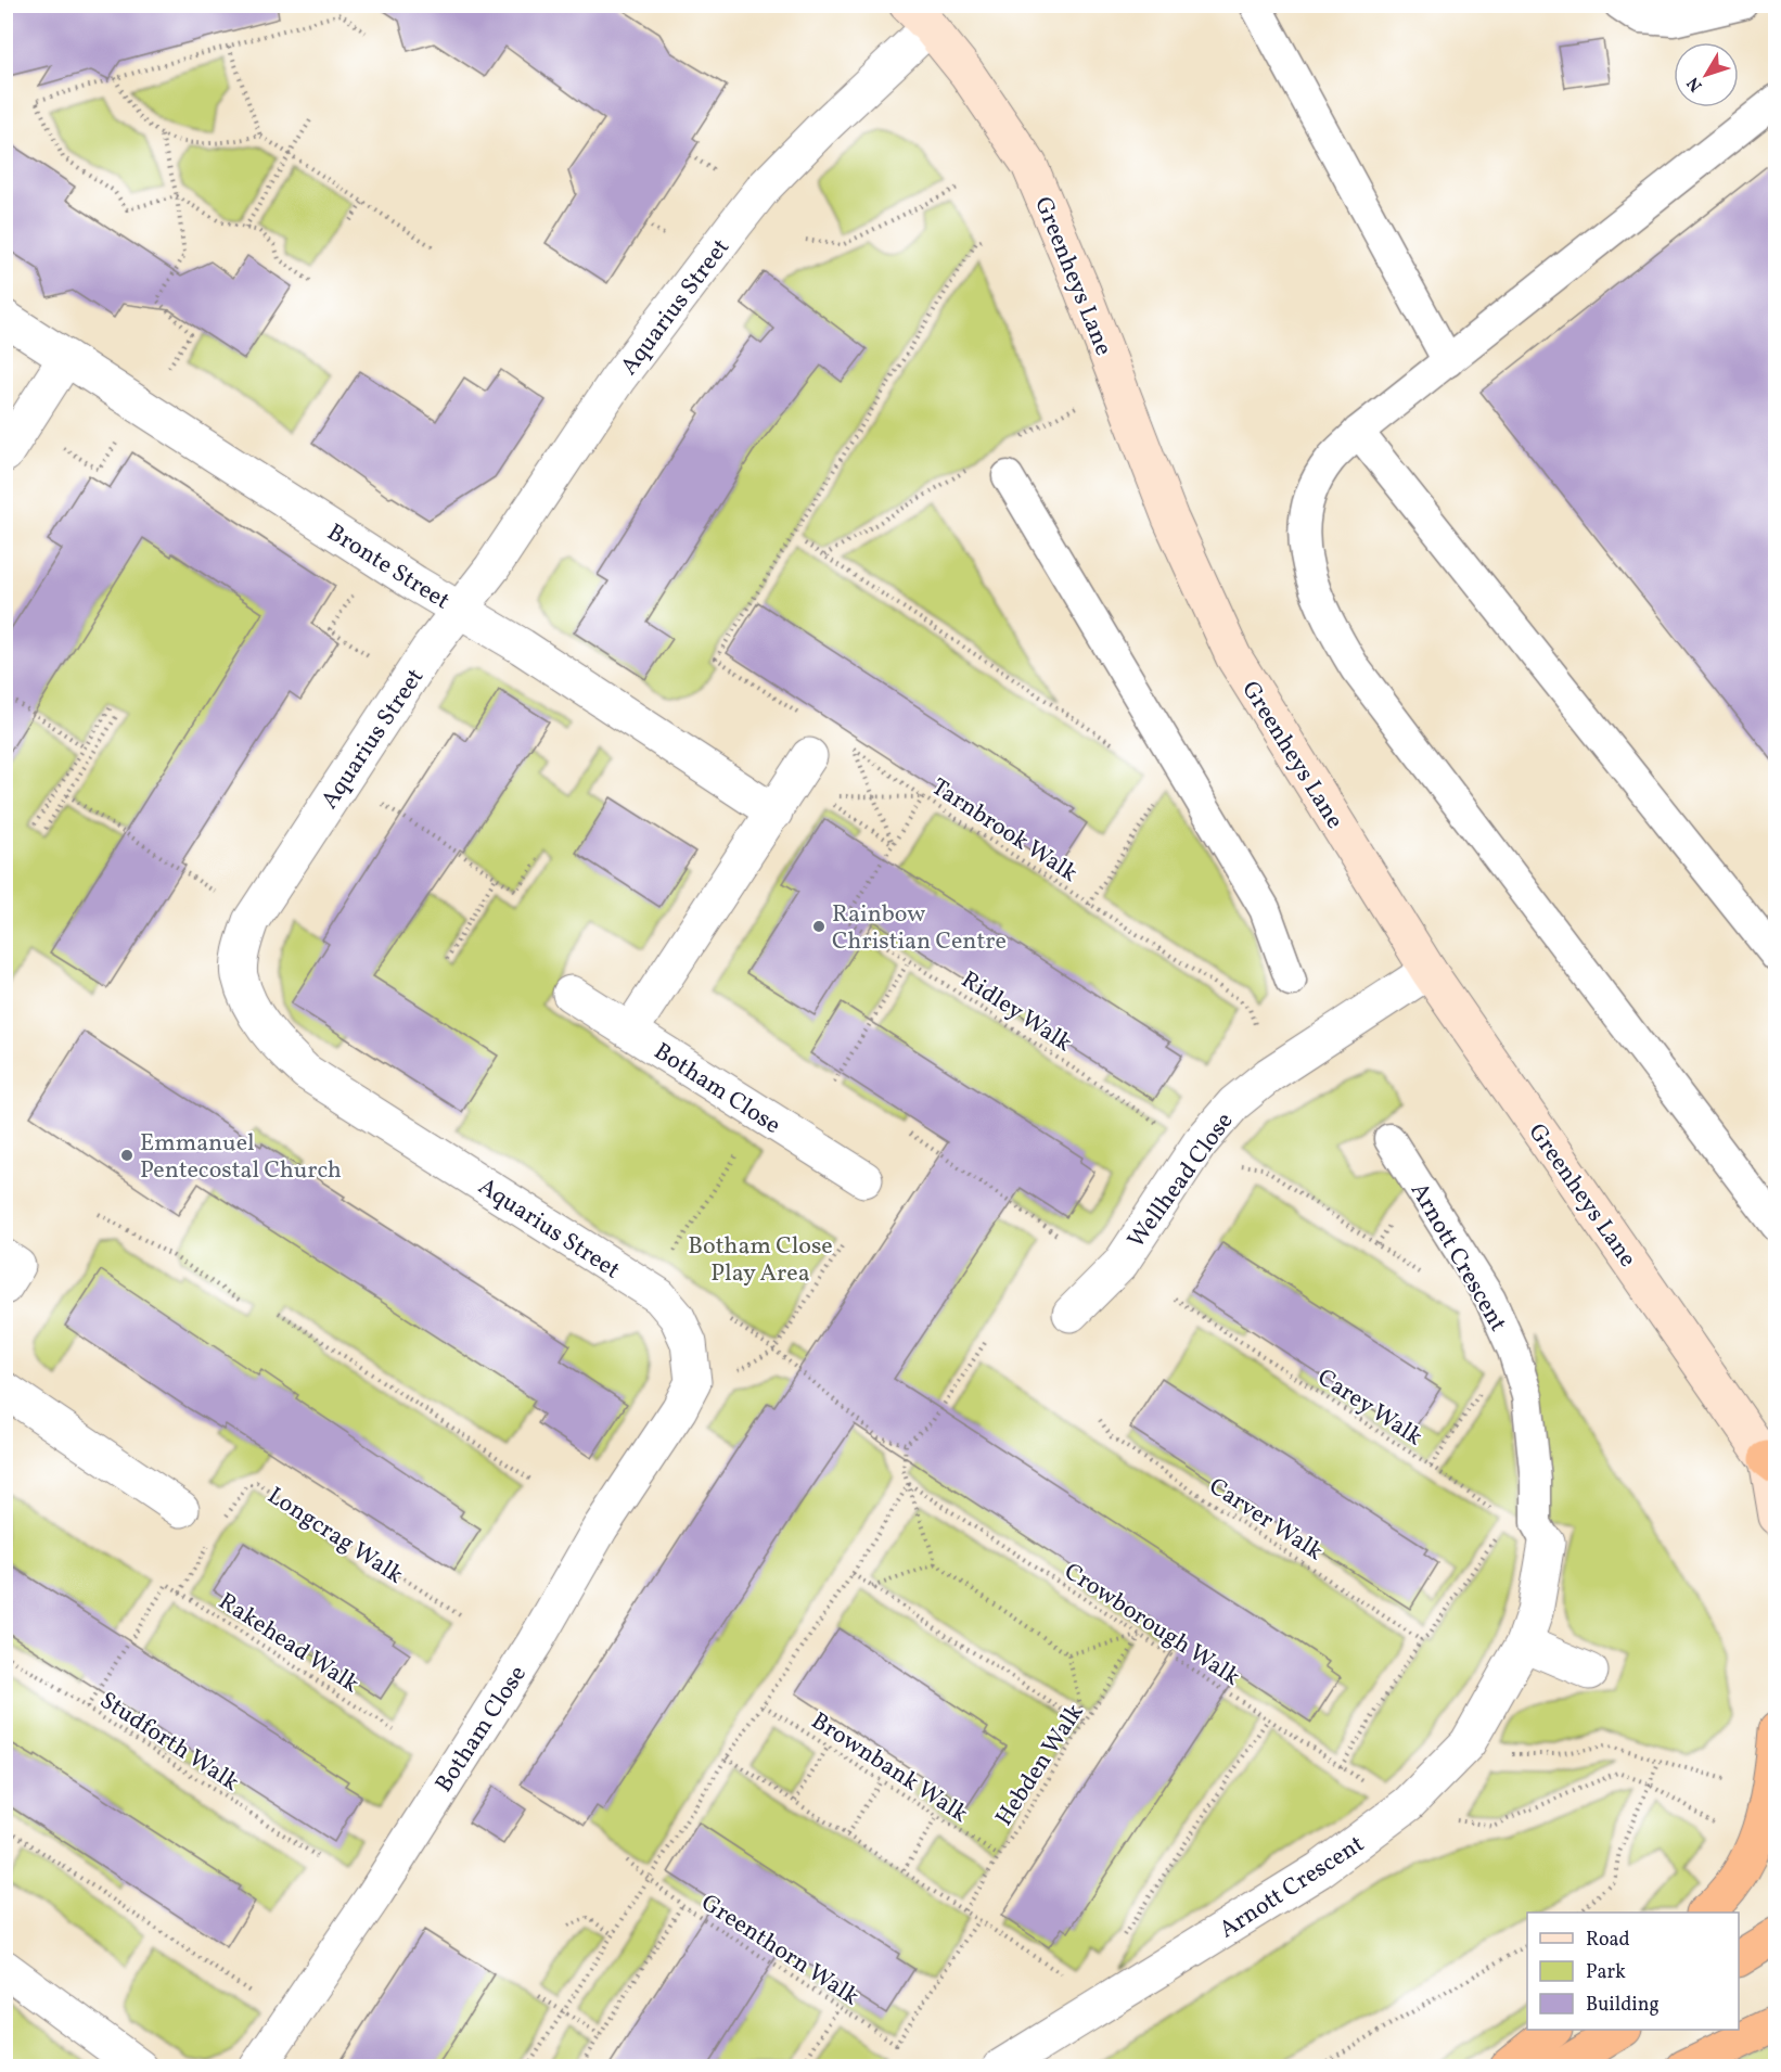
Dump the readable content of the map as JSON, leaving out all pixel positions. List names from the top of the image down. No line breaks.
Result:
{"streets":{"street":["Greenheys Lane","Aquarius Street","Bronte Street","Botham Close","Wellhead Close","Arnott Crescent"],"path":["Tarnbrook Walk","Ridley Walk","Carey Walk","Carver Walk","Longcrag Walk","Crowborough Walk","Rakehead Walk","Studforth Walk","Hebden Walk","Brownbank Walk","Greenthorn Walk"]},"crossings":[["Greenheys Lane","Aquarius Street"],["Greenheys Lane","Wellhead Close"],["Aquarius Street","Bronte Street"],["Aquarius Street","Botham Close"],["Arnott Crescent","Carey Walk"],["Crowborough Walk","Hebden Walk"],["Rakehead Walk","Studforth Walk"],["Hebden Walk","Brownbank Walk"]],"parks":["Botham Close Play Area"],"places":["Rainbow Christian Centre","Emmanuel Pentecostal Church"],"legend":["Road","Park","Building"],"north":"bottom left"}
